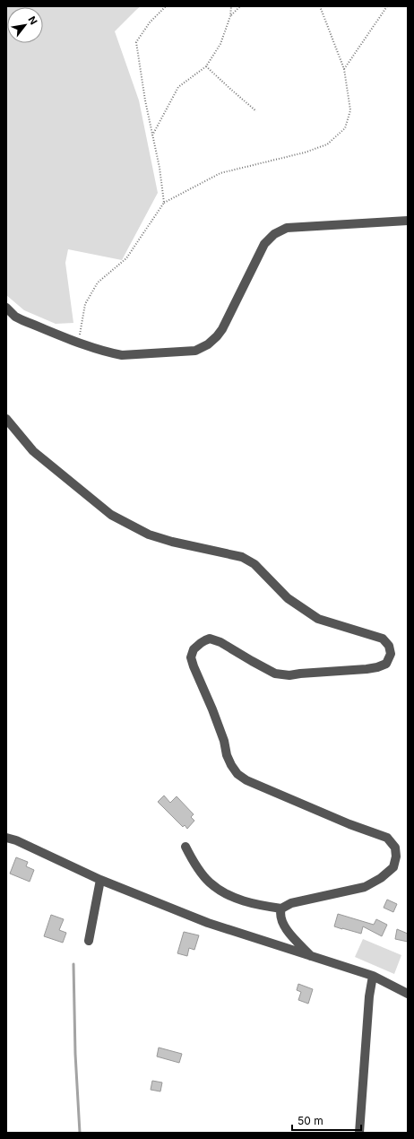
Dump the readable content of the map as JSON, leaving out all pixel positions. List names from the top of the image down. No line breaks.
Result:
{"scale_bar":"50 m","north":"top right"}
